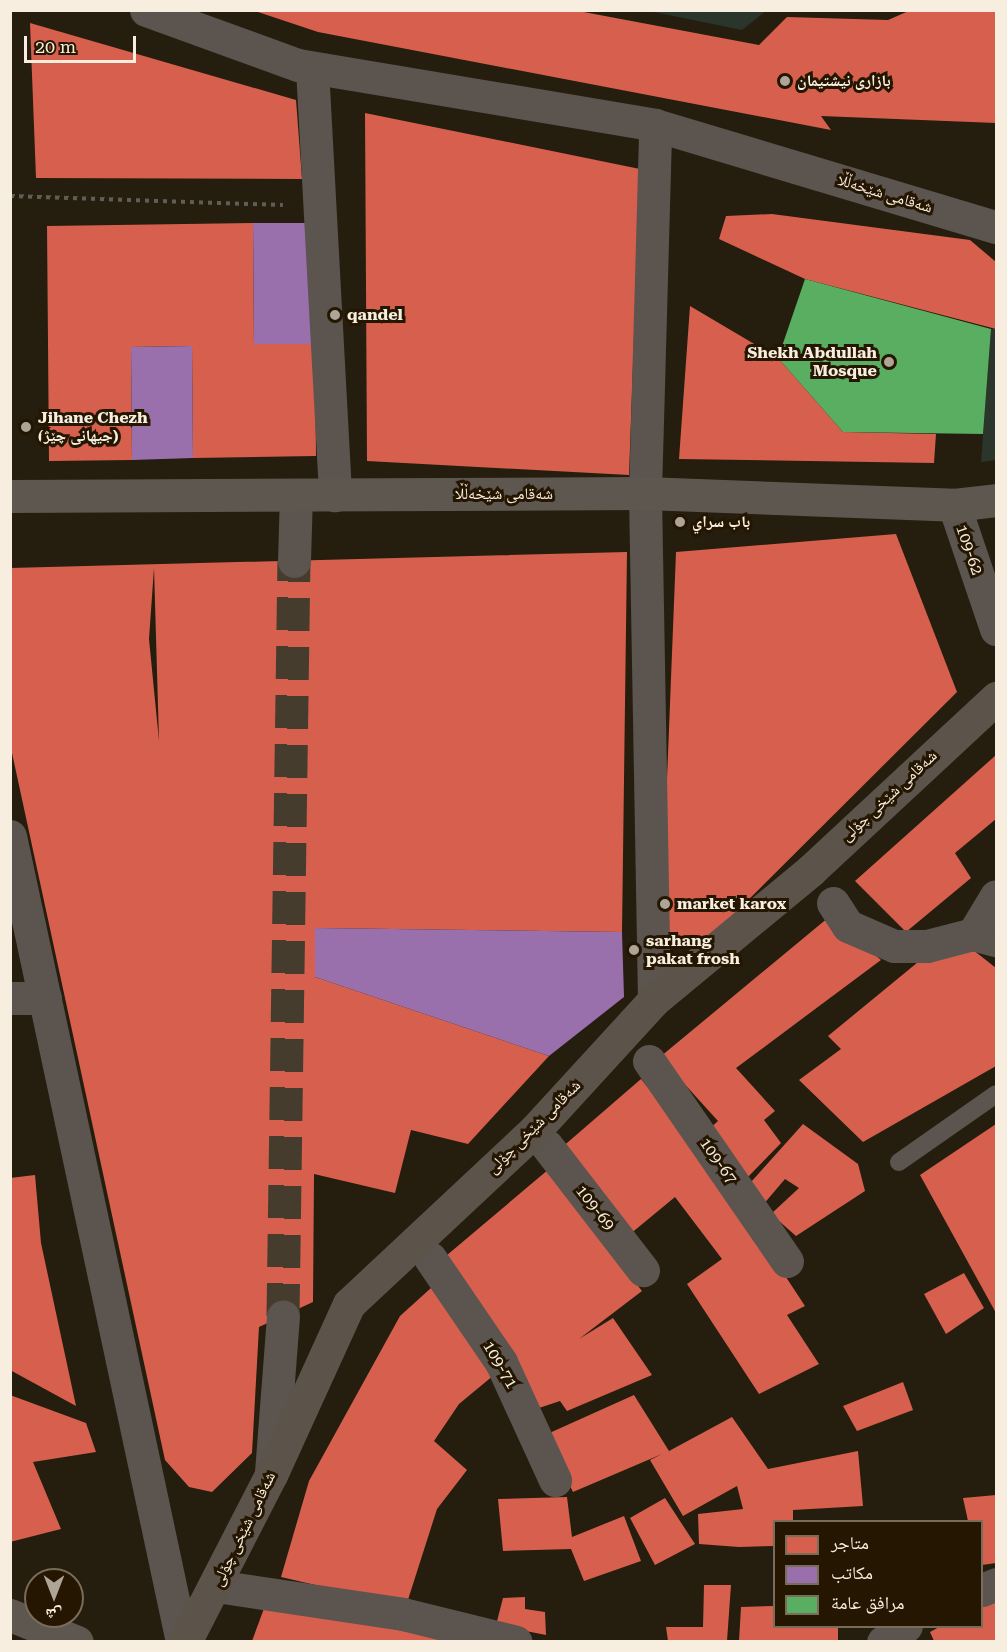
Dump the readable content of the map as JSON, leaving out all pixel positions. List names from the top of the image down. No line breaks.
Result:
{"streets":{"main road":["شەقامی شێخەڵڵا","شەقامی شێخی چۆلی"],"street":["109-62","109-67","109-69","109-71"]},"crossings":[["شەقامی شێخەڵڵا","109-62"]],"places":["بازاری نیشتیمان","qandel","Shekh Abdullah Mosque","Jihane Chezh (جیهانی چێژ)","باب سراي","market karox","sarhang pakat frosh"],"legend":["متاجر","مكاتب","مرافق عامة"],"scale_bar":"20 m","north":"bottom"}
